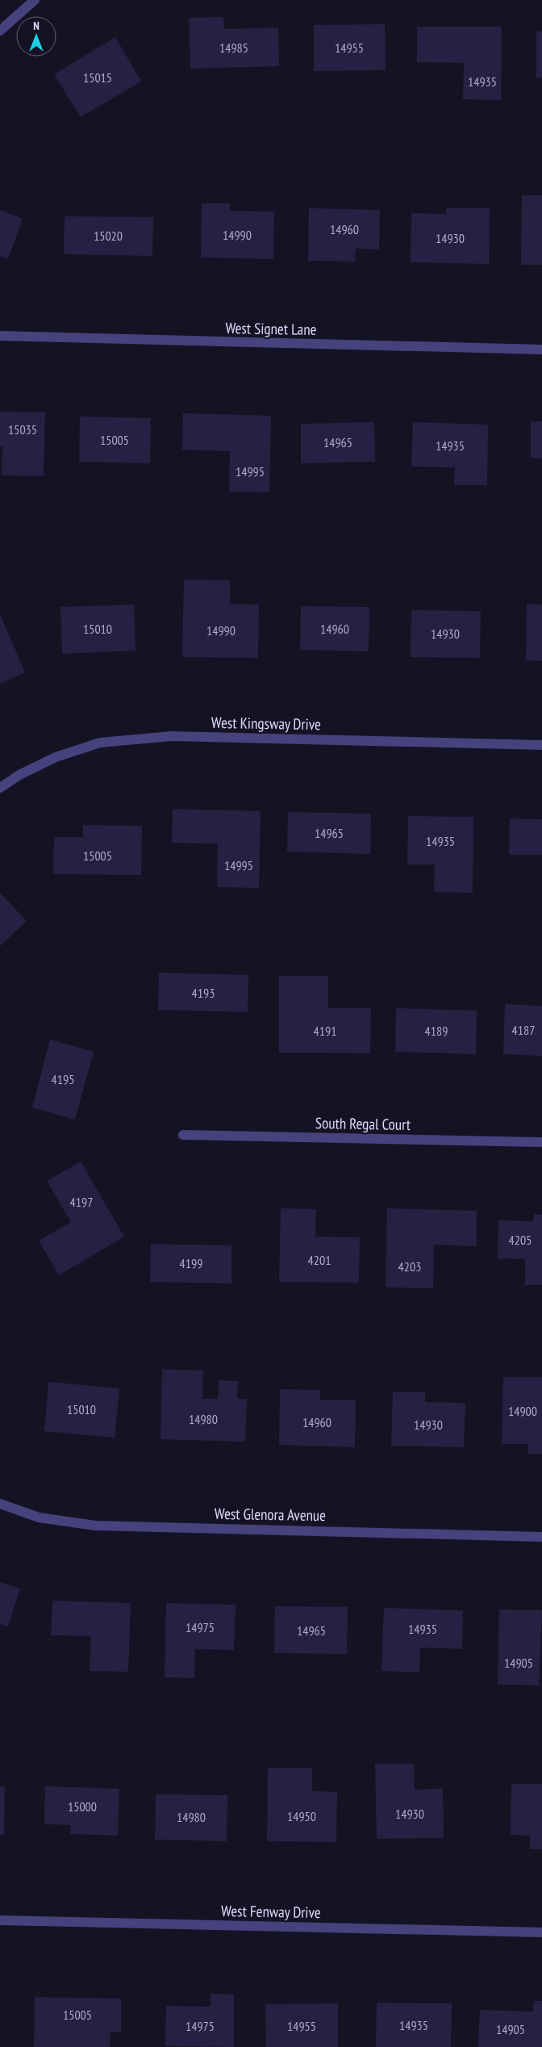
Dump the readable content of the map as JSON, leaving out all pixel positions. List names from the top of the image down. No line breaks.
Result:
{"streets":{"street":["West Signet Lane","West Kingsway Drive","South Regal Court","West Glenora Avenue","West Fenway Drive"]},"house_numbers":["14985","14955","15015","14935","14960","14990","15020","14930","15035","15005","14965","14935","14995","15010","14960","14990","14930","14965","14935","15005","14995","4193","4187","4191","4189","4195","4197","4205","4201","4199","4203","15010","14900","14980","14960","14930","14975","14935","14965","14905","15000","14930","14950","14980","15005","14935","14975","14955","14905"],"north":"top"}
